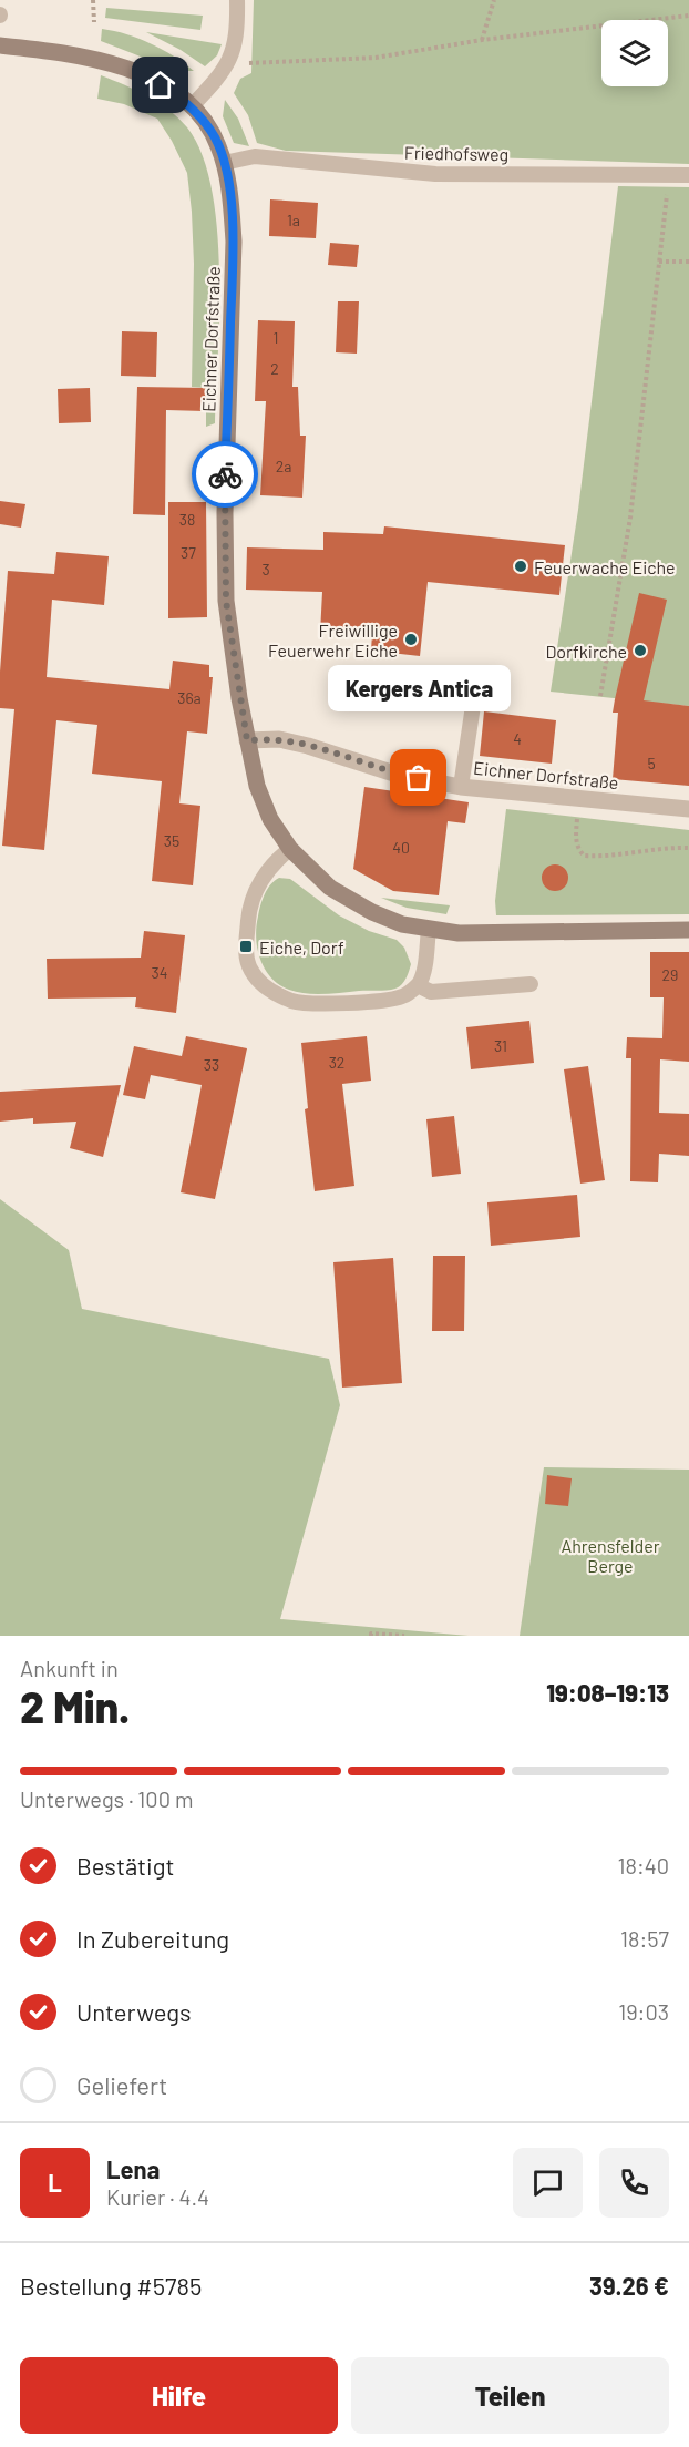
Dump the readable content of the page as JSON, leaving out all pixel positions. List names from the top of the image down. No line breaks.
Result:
{"streets":{"main road":["Eichner Dorfstraße"],"lane":["Friedhofsweg"]},"crossings":[["Friedhofsweg","Eichner Dorfstraße"]],"parks":["Ahrensfelder Berge"],"places":{"other":["Feuerwache Eiche","Freiwillige Feuerwehr Eiche","Dorfkirche","Kergers Antica"],"transit":["Eiche, Dorf"]},"house_numbers":["1a","1","2","2a","38","37","3","36a","4","5","35","40","34","29","31","32","33"],"page":{"bubble":"Kergers Antica","heading":["2 Min.","Ankunft in","19:08–19:13"],"panel":["Lena","Kurier · 4.4","Bestellung #5785","39.26 €"],"bar":"Unterwegs · 100 m","list":[["Bestätigt","18:40"],["In Zubereitung","18:57"],["Unterwegs","19:03"],"Geliefert"],"round":"L","buttons":["Hilfe","Teilen"]}}
